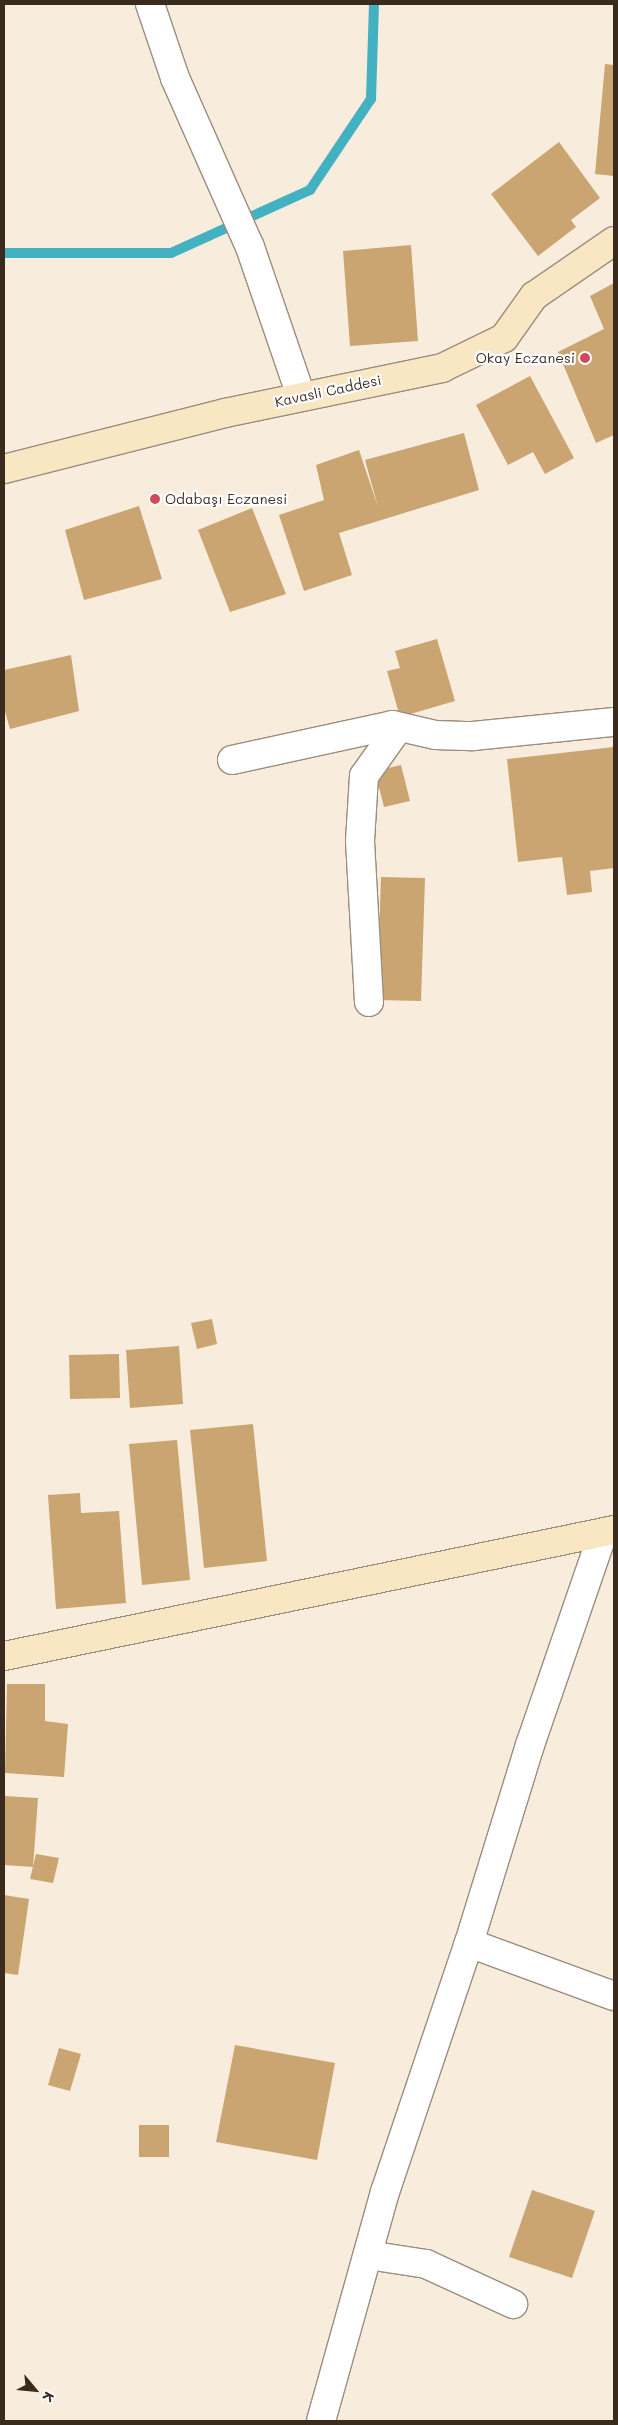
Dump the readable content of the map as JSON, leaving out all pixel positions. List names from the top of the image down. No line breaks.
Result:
{"streets":{"street":["Kavasli Caddesi"]},"places":["Okay Eczanesi","Odabaşı Eczanesi"],"north":"bottom right"}
